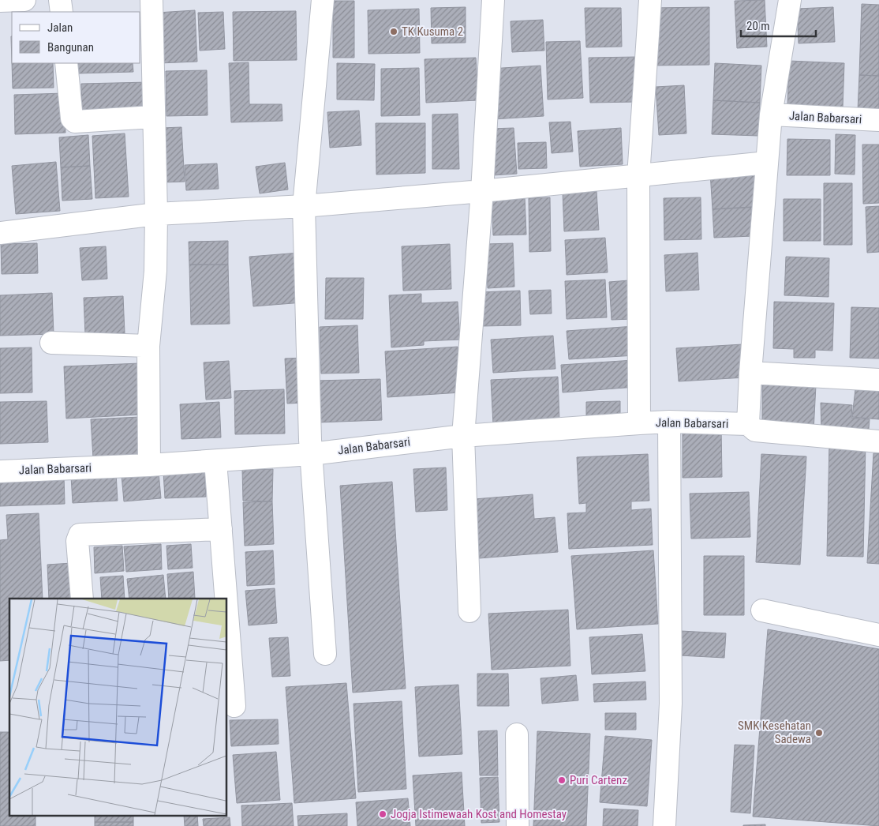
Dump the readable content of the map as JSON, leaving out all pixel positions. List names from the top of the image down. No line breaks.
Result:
{"streets":{"street":["Jalan Babarsari"]},"places":["TK Kusuma 2","SMK Kesehatan Sadewa","Puri Cartenz","Jogja Istimewaah Kost and Homestay"],"legend":["Jalan","Bangunan"],"scale_bar":"20 m"}
